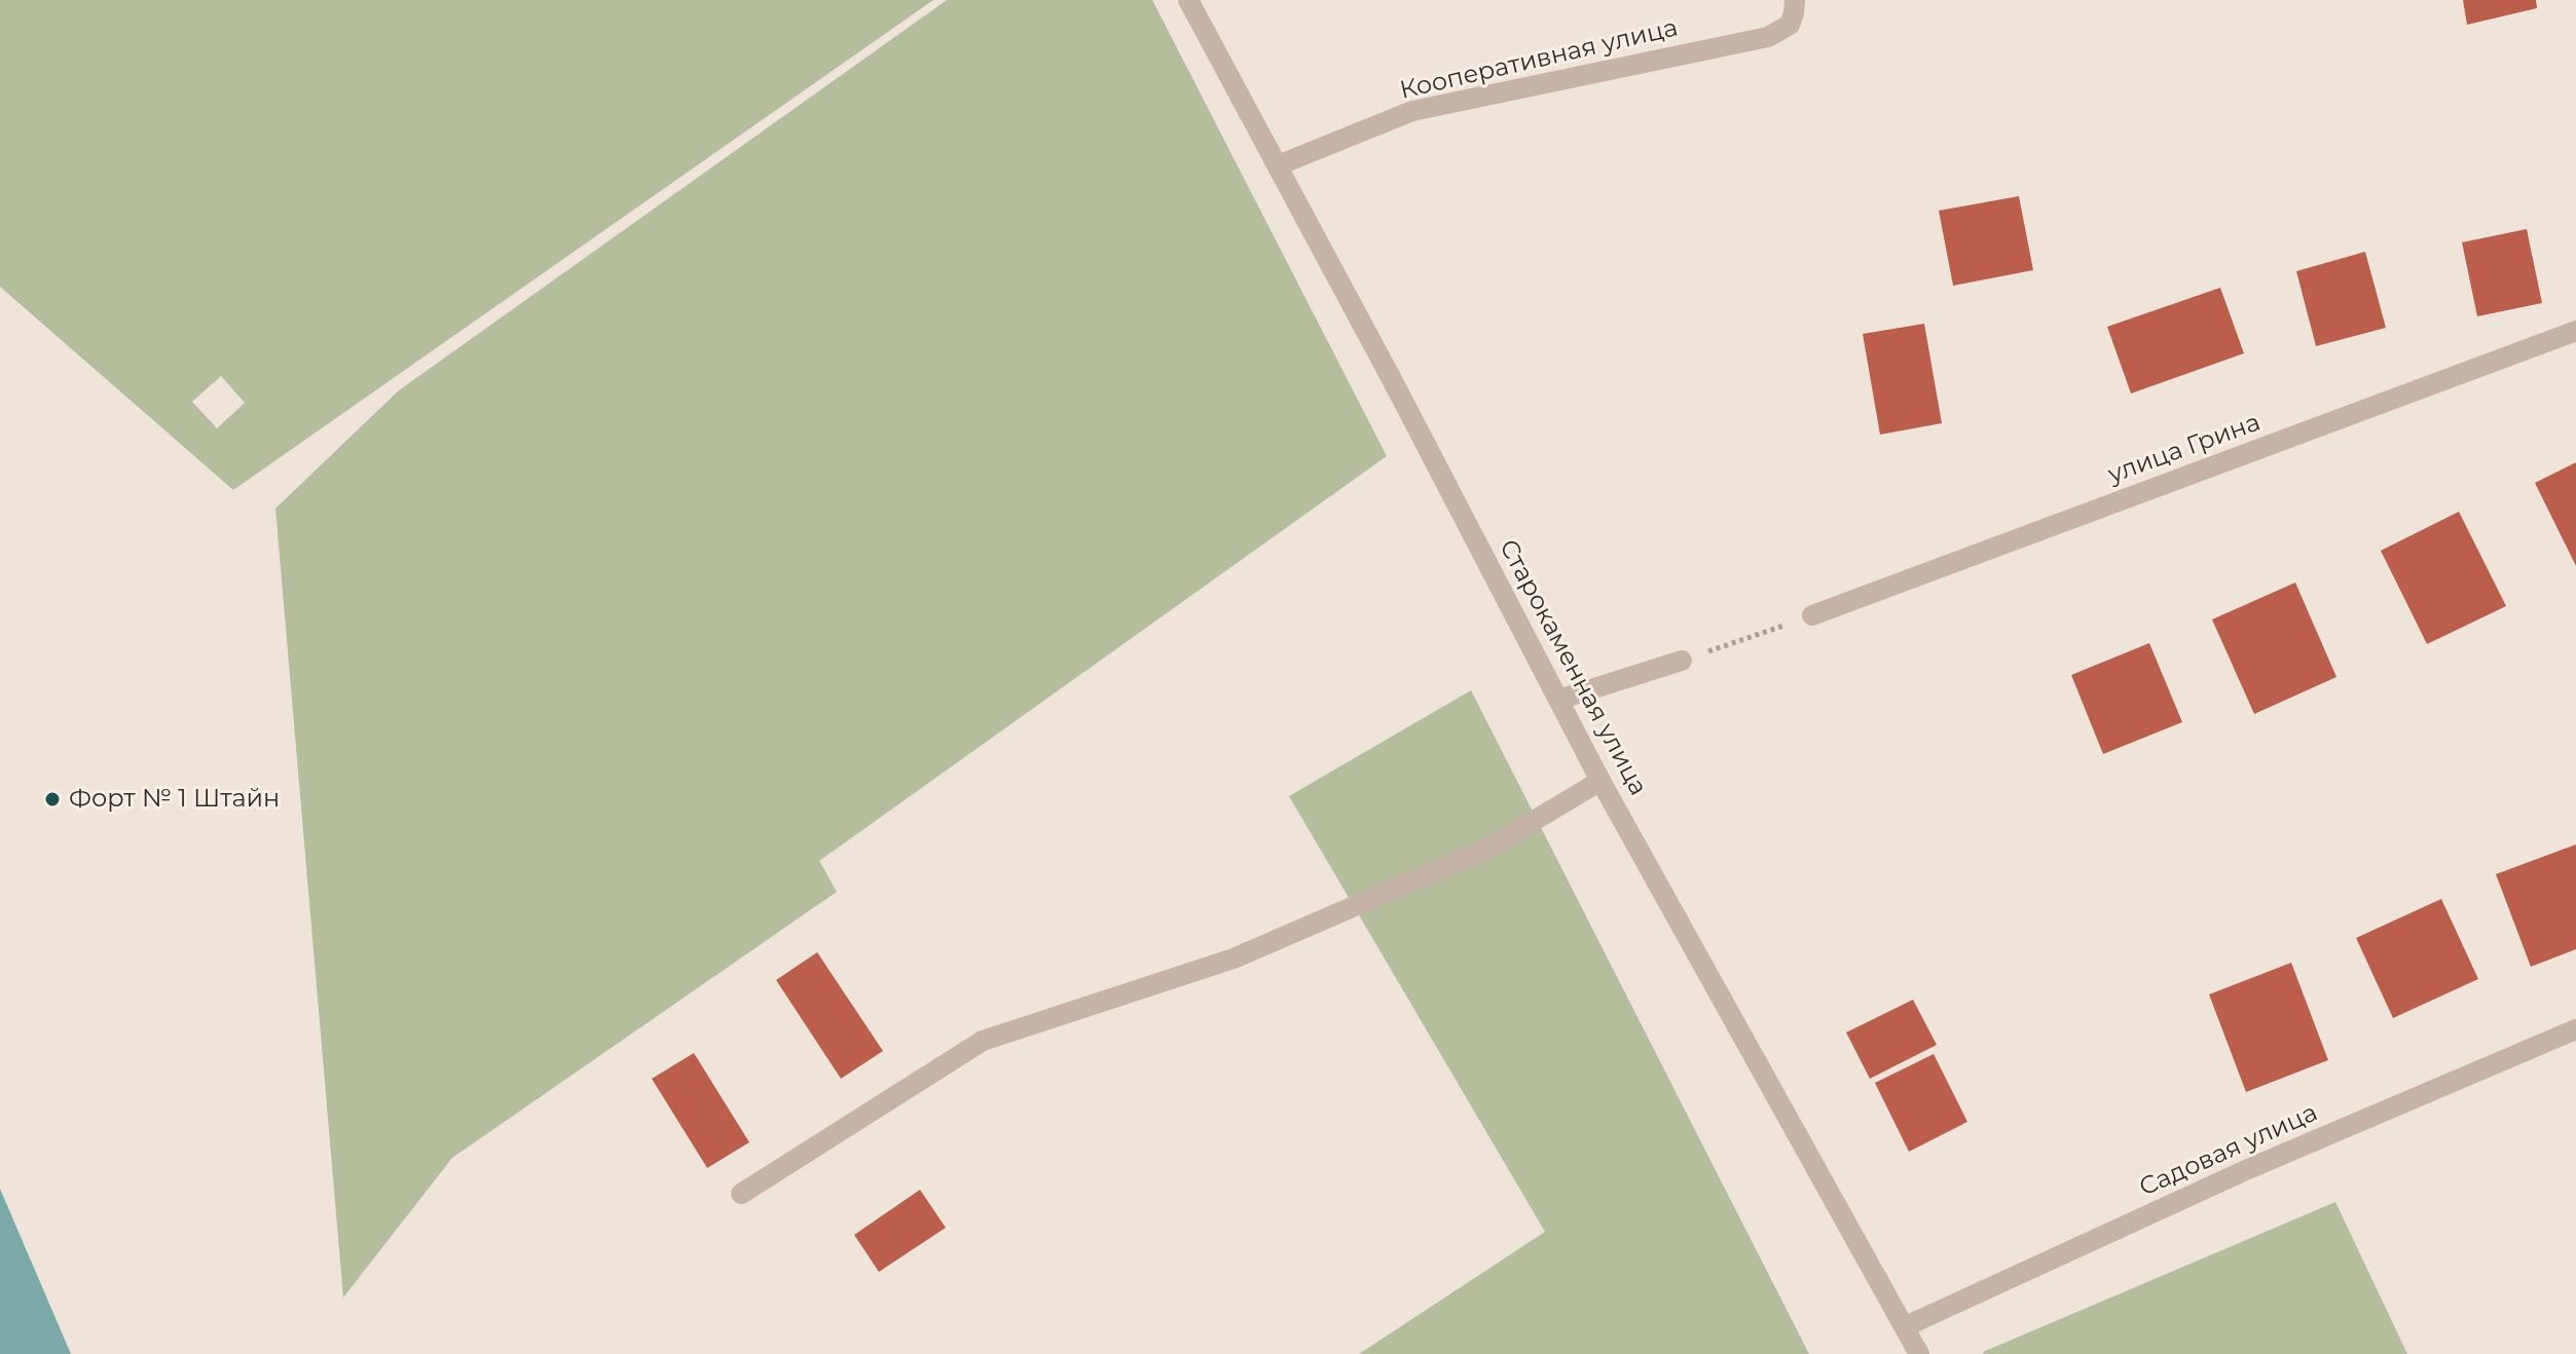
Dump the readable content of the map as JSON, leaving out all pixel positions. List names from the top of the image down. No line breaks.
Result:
{"streets":{"street":["Кооперативная улица","улица Грина","Старокаменная улица","Садовая улица"]},"crossings":[["Кооперативная улица","Старокаменная улица"],["Старокаменная улица","Садовая улица"]],"places":["Форт № 1 Штайн"]}
